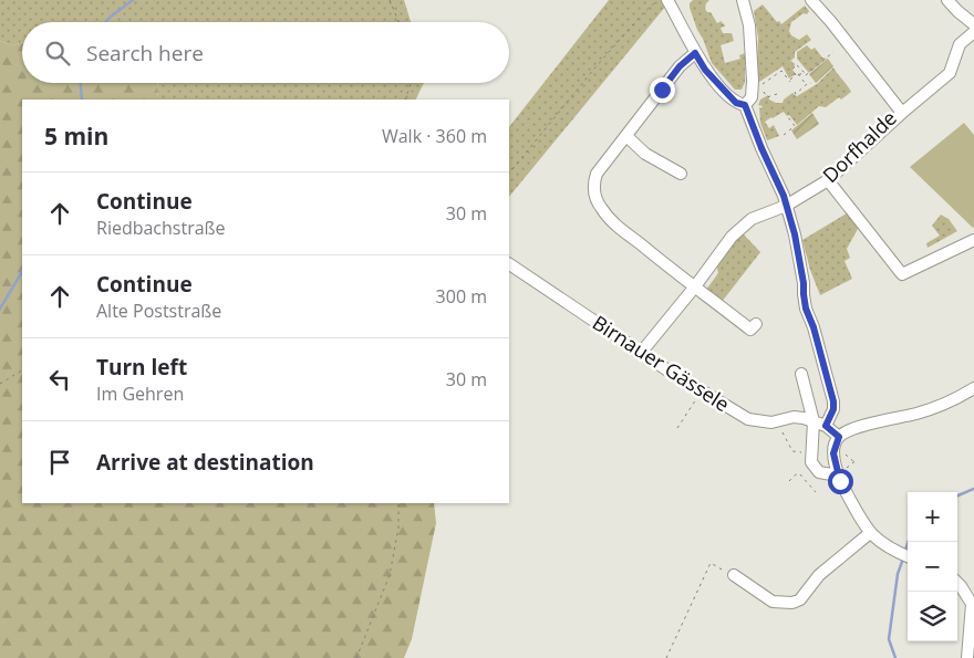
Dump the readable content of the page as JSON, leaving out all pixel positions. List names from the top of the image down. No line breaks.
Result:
{"streets":{"street":["Dorfhalde","Birnauer Gässele"]},"crossings":[["Dorfhalde","Birnauer Gässele"]],"page":{"search":"Search here","heading":["5 min","Walk · 360 m"],"list":[["Continue","Riedbachstraße","30 m"],["Continue","Alte Poststraße","300 m"],["Turn left","Im Gehren","30 m"],"Arrive at destination"],"map_buttons":["+","−"]}}
